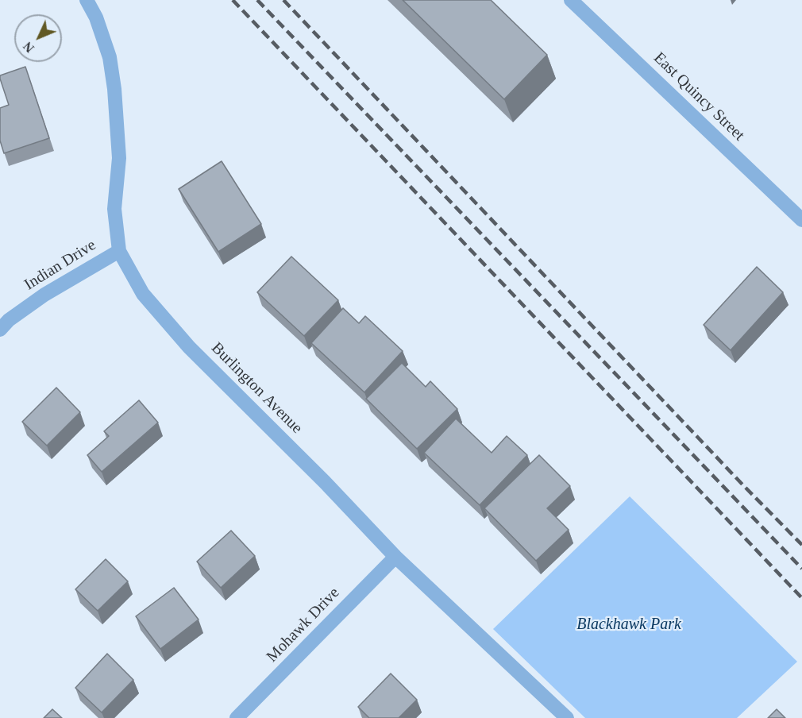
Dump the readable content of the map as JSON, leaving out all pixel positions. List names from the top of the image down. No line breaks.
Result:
{"streets":{"street":["East Quincy Street","Indian Drive","Burlington Avenue","Mohawk Drive"]},"crossings":[["Indian Drive","Burlington Avenue"],["Burlington Avenue","Mohawk Drive"]],"parks":["Blackhawk Park"],"north":"bottom left"}
